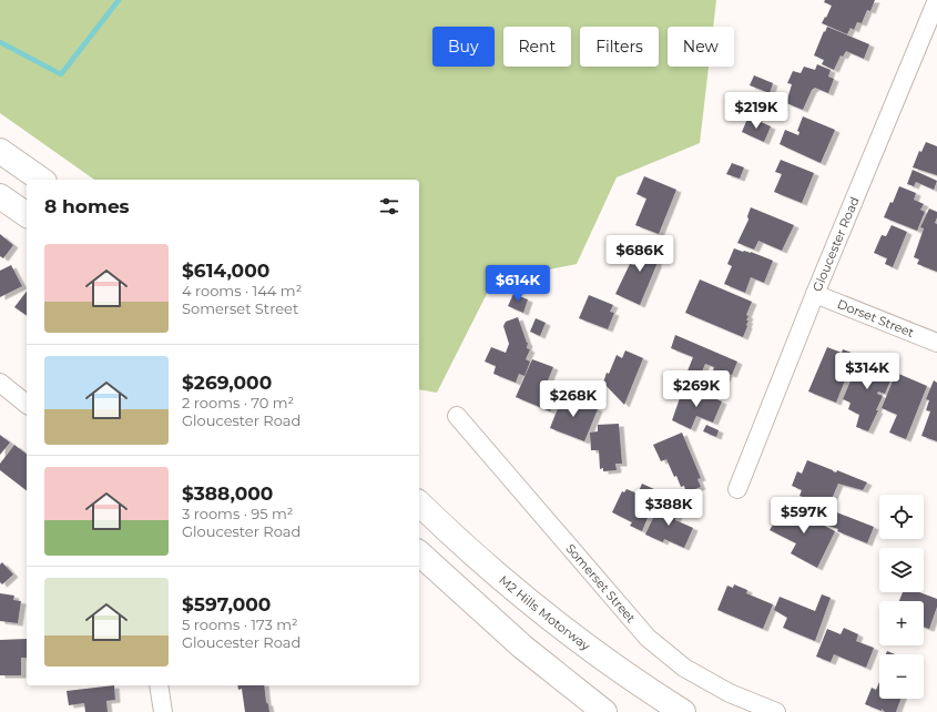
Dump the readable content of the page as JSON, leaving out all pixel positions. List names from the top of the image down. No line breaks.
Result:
{"streets":{"highway":["M2 Hills Motorway"],"street":["Gloucester Road","Dorset Street","Somerset Street"]},"crossings":[["Gloucester Road","Dorset Street"]],"page":{"chip":["Buy","Rent","Filters","New"],"price":["$219K","$686K","$614K","$314K","$269K","$268K","$388K","$597K"],"heading":"8 homes","list":[{"name":"$614,000","note":"4 rooms · 144 m² · Somerset Street"},{"name":"$269,000","note":"2 rooms · 70 m² · Gloucester Road"},{"name":"$388,000","note":"3 rooms · 95 m² · Gloucester Road"},{"name":"$597,000","note":"5 rooms · 173 m² · Gloucester Road"}],"map_buttons":["+","−"]}}
